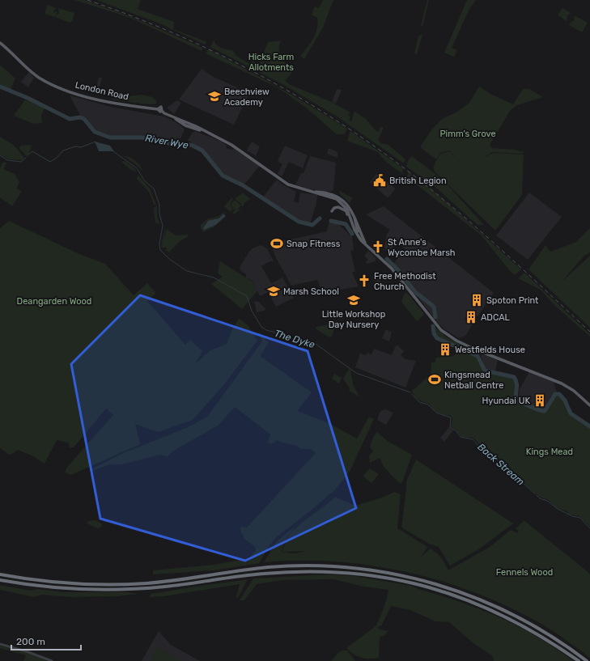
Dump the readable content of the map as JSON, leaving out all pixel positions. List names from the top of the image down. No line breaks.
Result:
{"streets":{"main road":["London Road"]},"water":["River Wye","The Dyke","Back Stream"],"parks":["Hicks Farm Allotments","Pimm's Grove","Deangarden Wood","Kings Mead","Fennels Wood"],"places":{"school or university":["Beechview Academy","Marsh School","Little Workshop Day Nursery"],"public building":["British Legion"],"sports":["Snap Fitness","Kingsmead Netball Centre"],"church":["St Anne's Wycombe Marsh","Free Methodist Church"],"building":["Spoton Print","ADCAL","Westfields House","Hyundai UK"]},"scale_bar":"200 m"}
